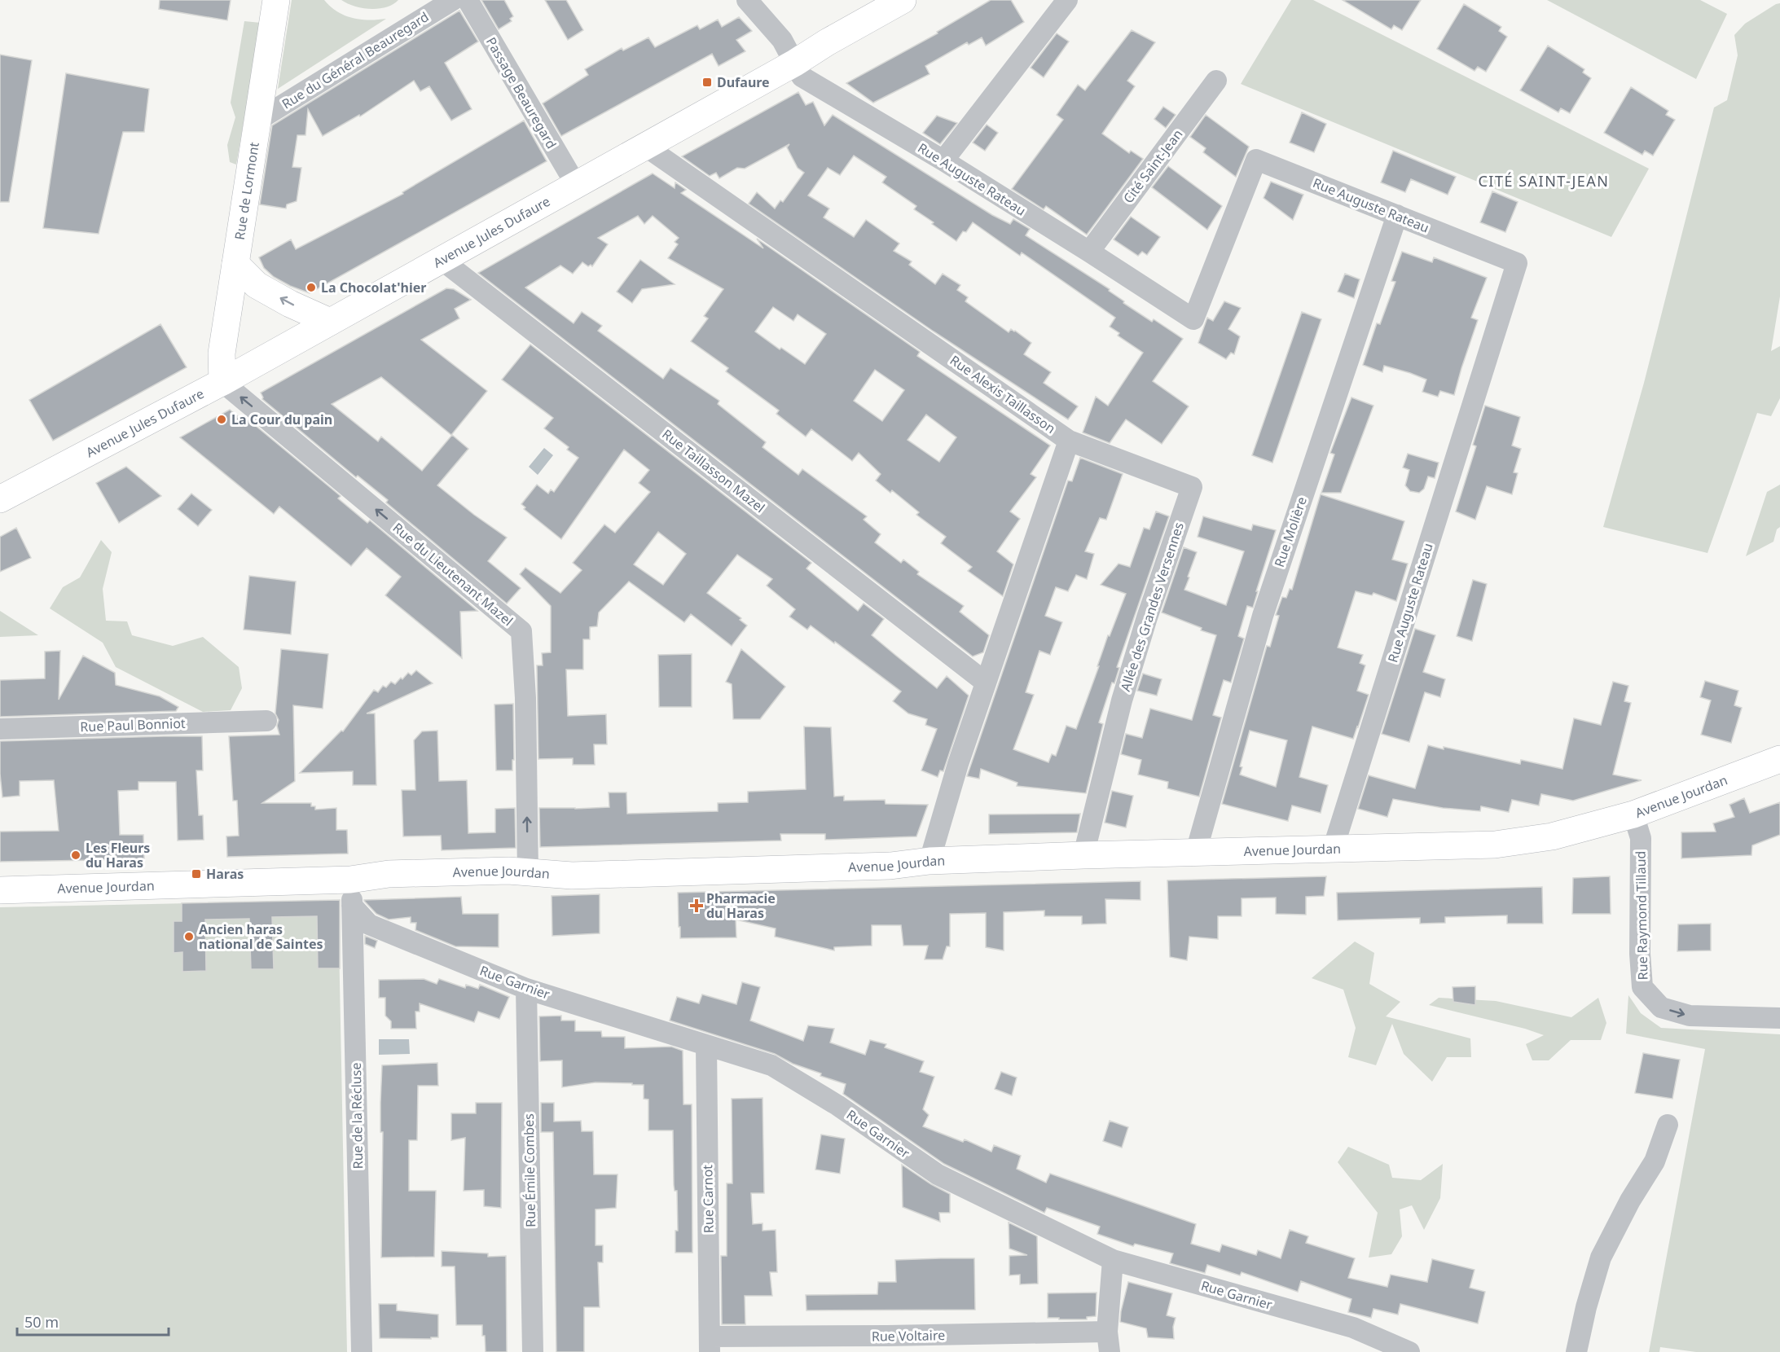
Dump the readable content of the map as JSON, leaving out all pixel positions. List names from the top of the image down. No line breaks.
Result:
{"streets":{"main road":["Rue de Lormont","Avenue Jules Dufaure","Avenue Jourdan"],"street":["Rue du Général Beauregard","Passage Beauregard","Cité Saint-Jean","Rue Auguste Rateau","Rue Alexis Taillasson","Rue Taillasson Mazel","Rue Molière","Rue du Lieutenant Mazel","Allée des Grandes Versennes","Rue Paul Bonniot","Rue Raymond Tillaud","Rue Garnier","Rue de la Récluse","Rue Émile Combes","Rue Carnot","Rue Voltaire"]},"crossings":[["Rue du Général Beauregard","Rue de Lormont"],["Passage Beauregard","Avenue Jules Dufaure"],["Cité Saint-Jean","Rue Auguste Rateau"],["Rue Auguste Rateau","Avenue Jules Dufaure"],["Rue Auguste Rateau","Rue Molière"],["Rue Auguste Rateau","Avenue Jourdan"],["Rue de Lormont","Avenue Jules Dufaure"],["Rue de Lormont","Rue du Lieutenant Mazel"],["Avenue Jules Dufaure","Rue Alexis Taillasson"],["Avenue Jules Dufaure","Rue Taillasson Mazel"],["Avenue Jules Dufaure","Rue du Lieutenant Mazel"],["Rue Alexis Taillasson","Rue Taillasson Mazel"],["Rue Alexis Taillasson","Allée des Grandes Versennes"],["Rue Alexis Taillasson","Avenue Jourdan"],["Rue Molière","Avenue Jourdan"],["Rue du Lieutenant Mazel","Avenue Jourdan"],["Allée des Grandes Versennes","Avenue Jourdan"],["Avenue Jourdan","Rue Raymond Tillaud"],["Avenue Jourdan","Rue de la Récluse"],["Rue Garnier","Rue de la Récluse"],["Rue Garnier","Rue Émile Combes"],["Rue Garnier","Rue Carnot"],["Rue Carnot","Rue Voltaire"]],"one_way":["Rue du Lieutenant Mazel"],"districts":["CITÉ SAINT-JEAN"],"places":{"transit":["Dufaure","Haras"],"other":["La Chocolat'hier","La Cour du pain","Les Fleurs du Haras","Ancien haras national de Saintes"],"health":["Pharmacie du Haras"]},"scale_bar":"50 m"}
